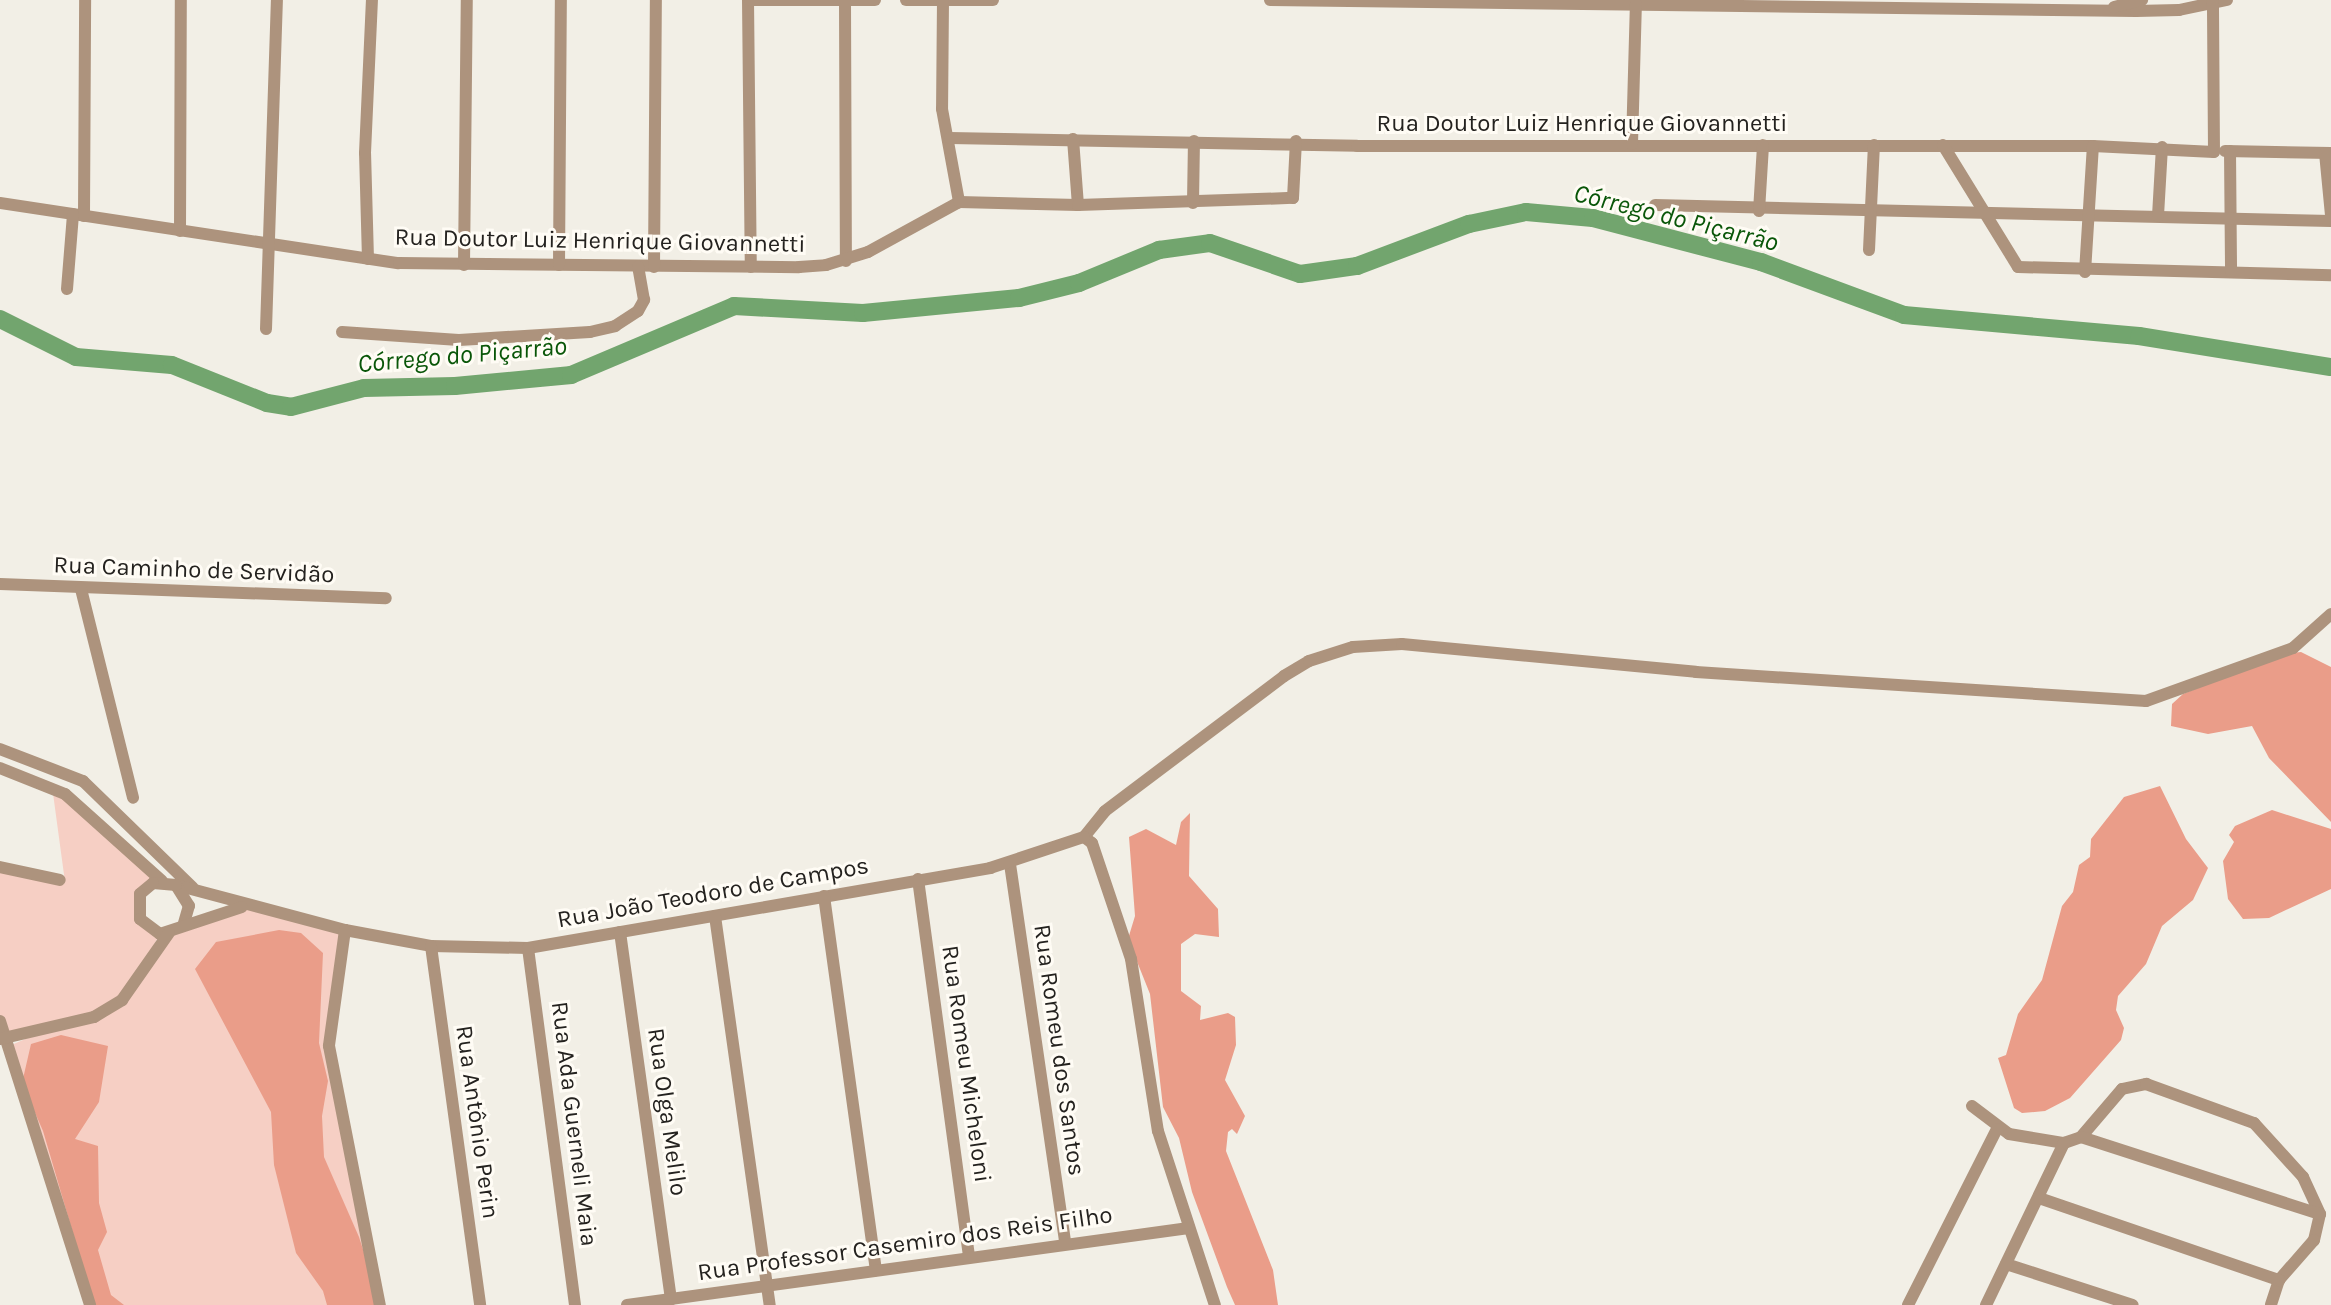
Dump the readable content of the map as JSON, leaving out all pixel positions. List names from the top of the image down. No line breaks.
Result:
{"streets":{"street":["Rua Doutor Luiz Henrique Giovannetti","Rua Caminho de Servidão","Rua João Teodoro de Campos","Rua Romeu dos Santos","Rua Romeu Micheloni","Rua Olga Melilo","Rua Antônio Perin","Rua Ada Guerneli Maia","Rua Professor Casemiro dos Reis Filho"]},"crossings":[["Rua João Teodoro de Campos","Rua Romeu dos Santos"],["Rua João Teodoro de Campos","Rua Romeu Micheloni"],["Rua João Teodoro de Campos","Rua Olga Melilo"],["Rua João Teodoro de Campos","Rua Antônio Perin"],["Rua João Teodoro de Campos","Rua Ada Guerneli Maia"],["Rua Romeu dos Santos","Rua Professor Casemiro dos Reis Filho"],["Rua Romeu Micheloni","Rua Professor Casemiro dos Reis Filho"],["Rua Olga Melilo","Rua Professor Casemiro dos Reis Filho"]],"water":["Córrego do Piçarrão"]}
